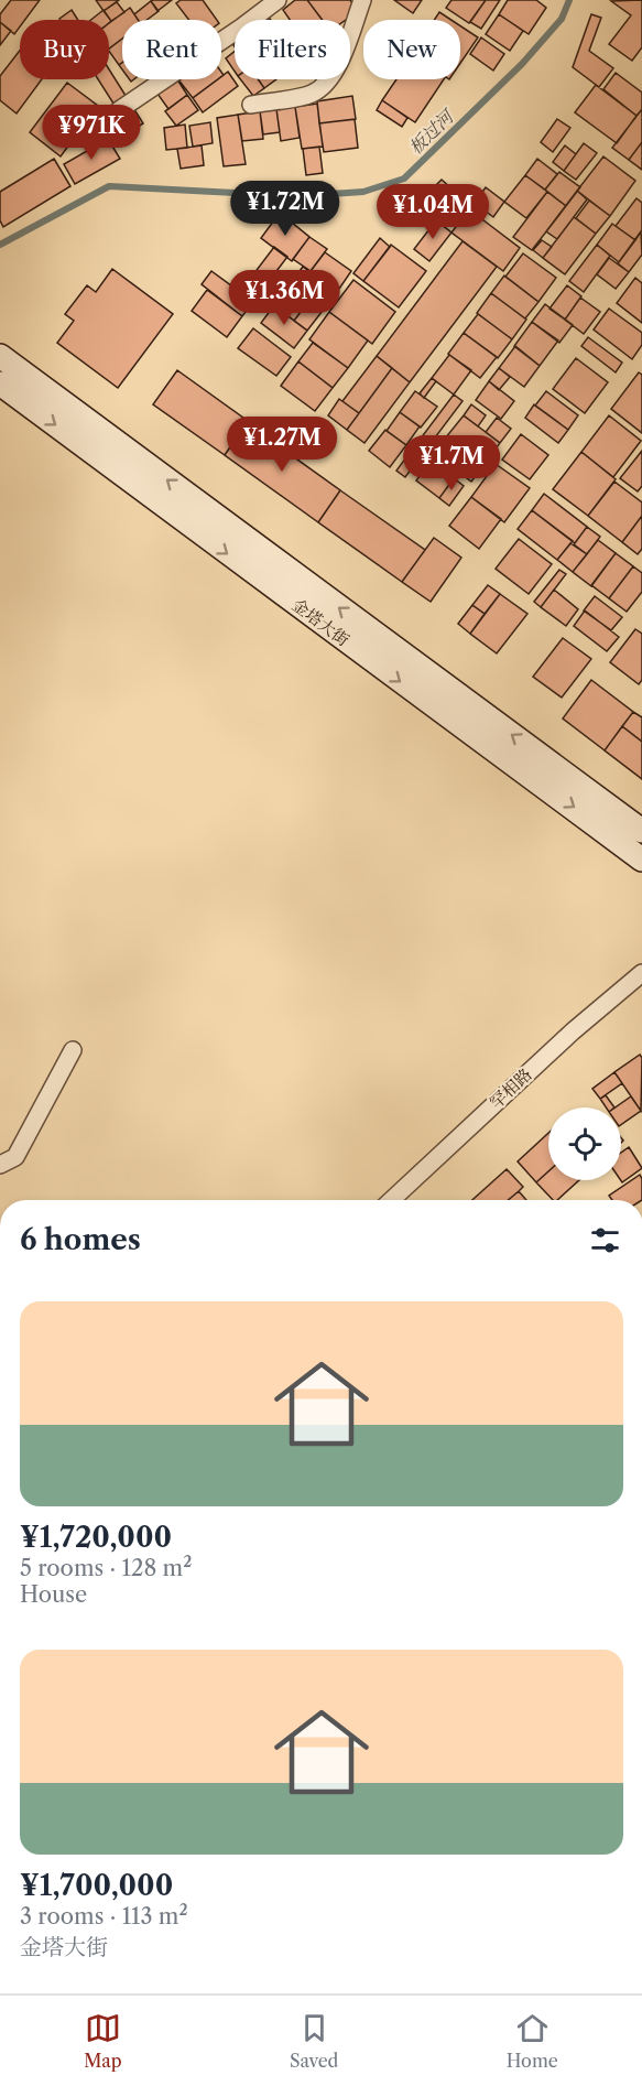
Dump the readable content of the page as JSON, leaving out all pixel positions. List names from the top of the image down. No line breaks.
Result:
{"streets":{"main road":["金塔大街"],"street":["罕相路"]},"water":["板过河"],"page":{"chip":["Buy","Rent","Filters","New"],"price":["¥971K","¥1.72M","¥1.04M","¥1.36M","¥1.27M","¥1.7M"],"heading":"6 homes","list":[{"name":"¥1,720,000","note":"5 rooms · 128 m² · House"},{"name":"¥1,700,000","note":"3 rooms · 113 m² · 金塔大街"}],"tabs":["Map","Saved","Home"]}}
